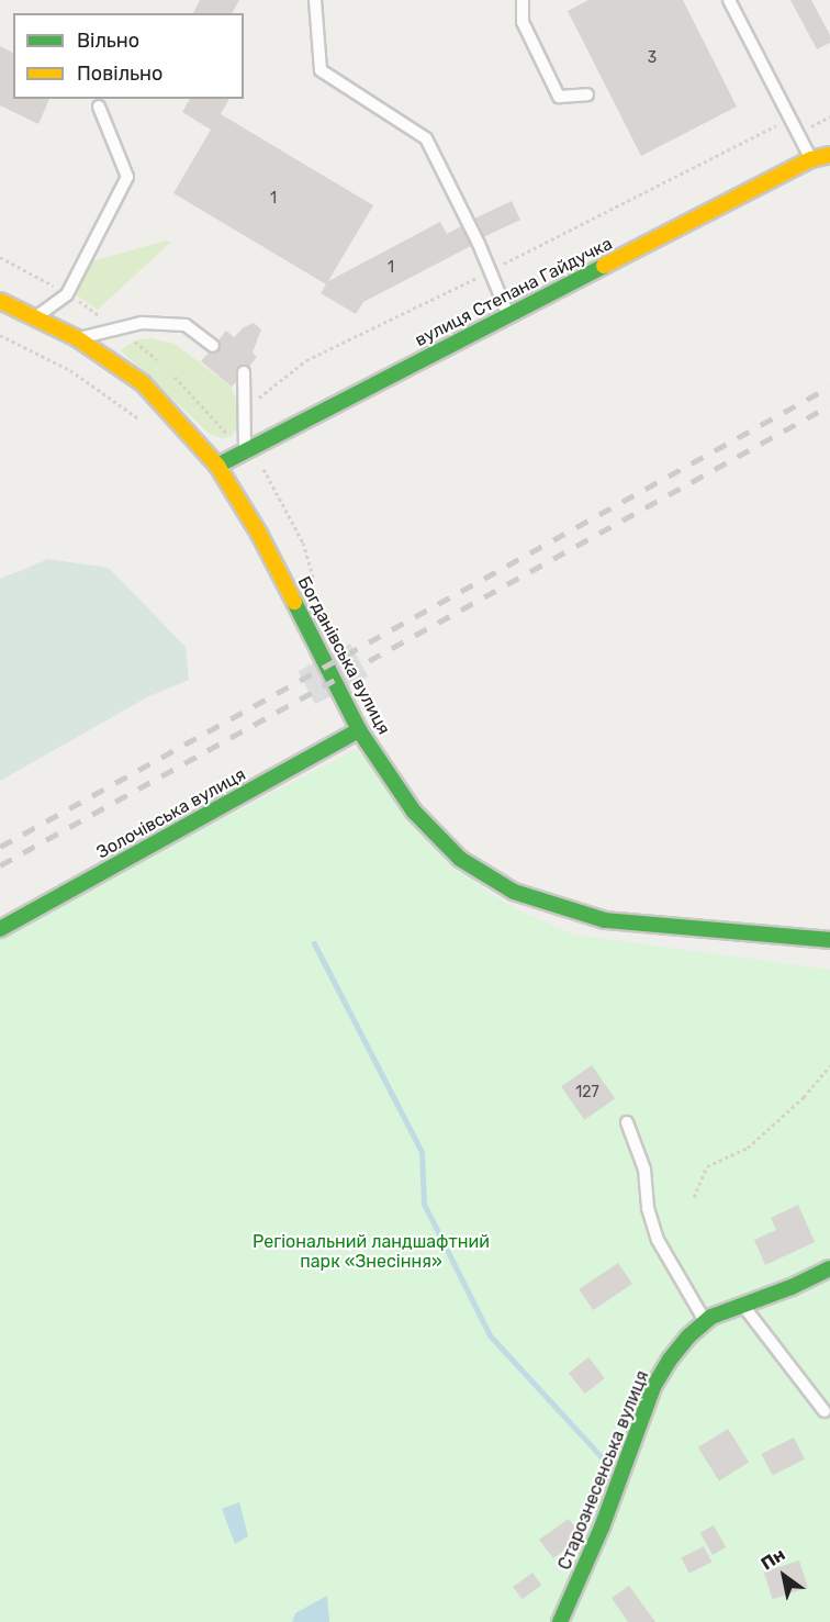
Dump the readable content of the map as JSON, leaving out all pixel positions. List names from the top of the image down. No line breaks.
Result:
{"streets":{"street":["вулиця Степана Гайдучка","Богданівська вулиця","Золочівська вулиця","Старознесенська вулиця"]},"crossings":[["вулиця Степана Гайдучка","Богданівська вулиця"],["Богданівська вулиця","Золочівська вулиця"]],"parks":["Регіональний ландшафтний парк «Знесіння»"],"house_numbers":["3","1","1","127"],"legend":["Вільно","Повільно"],"north":"top left"}
